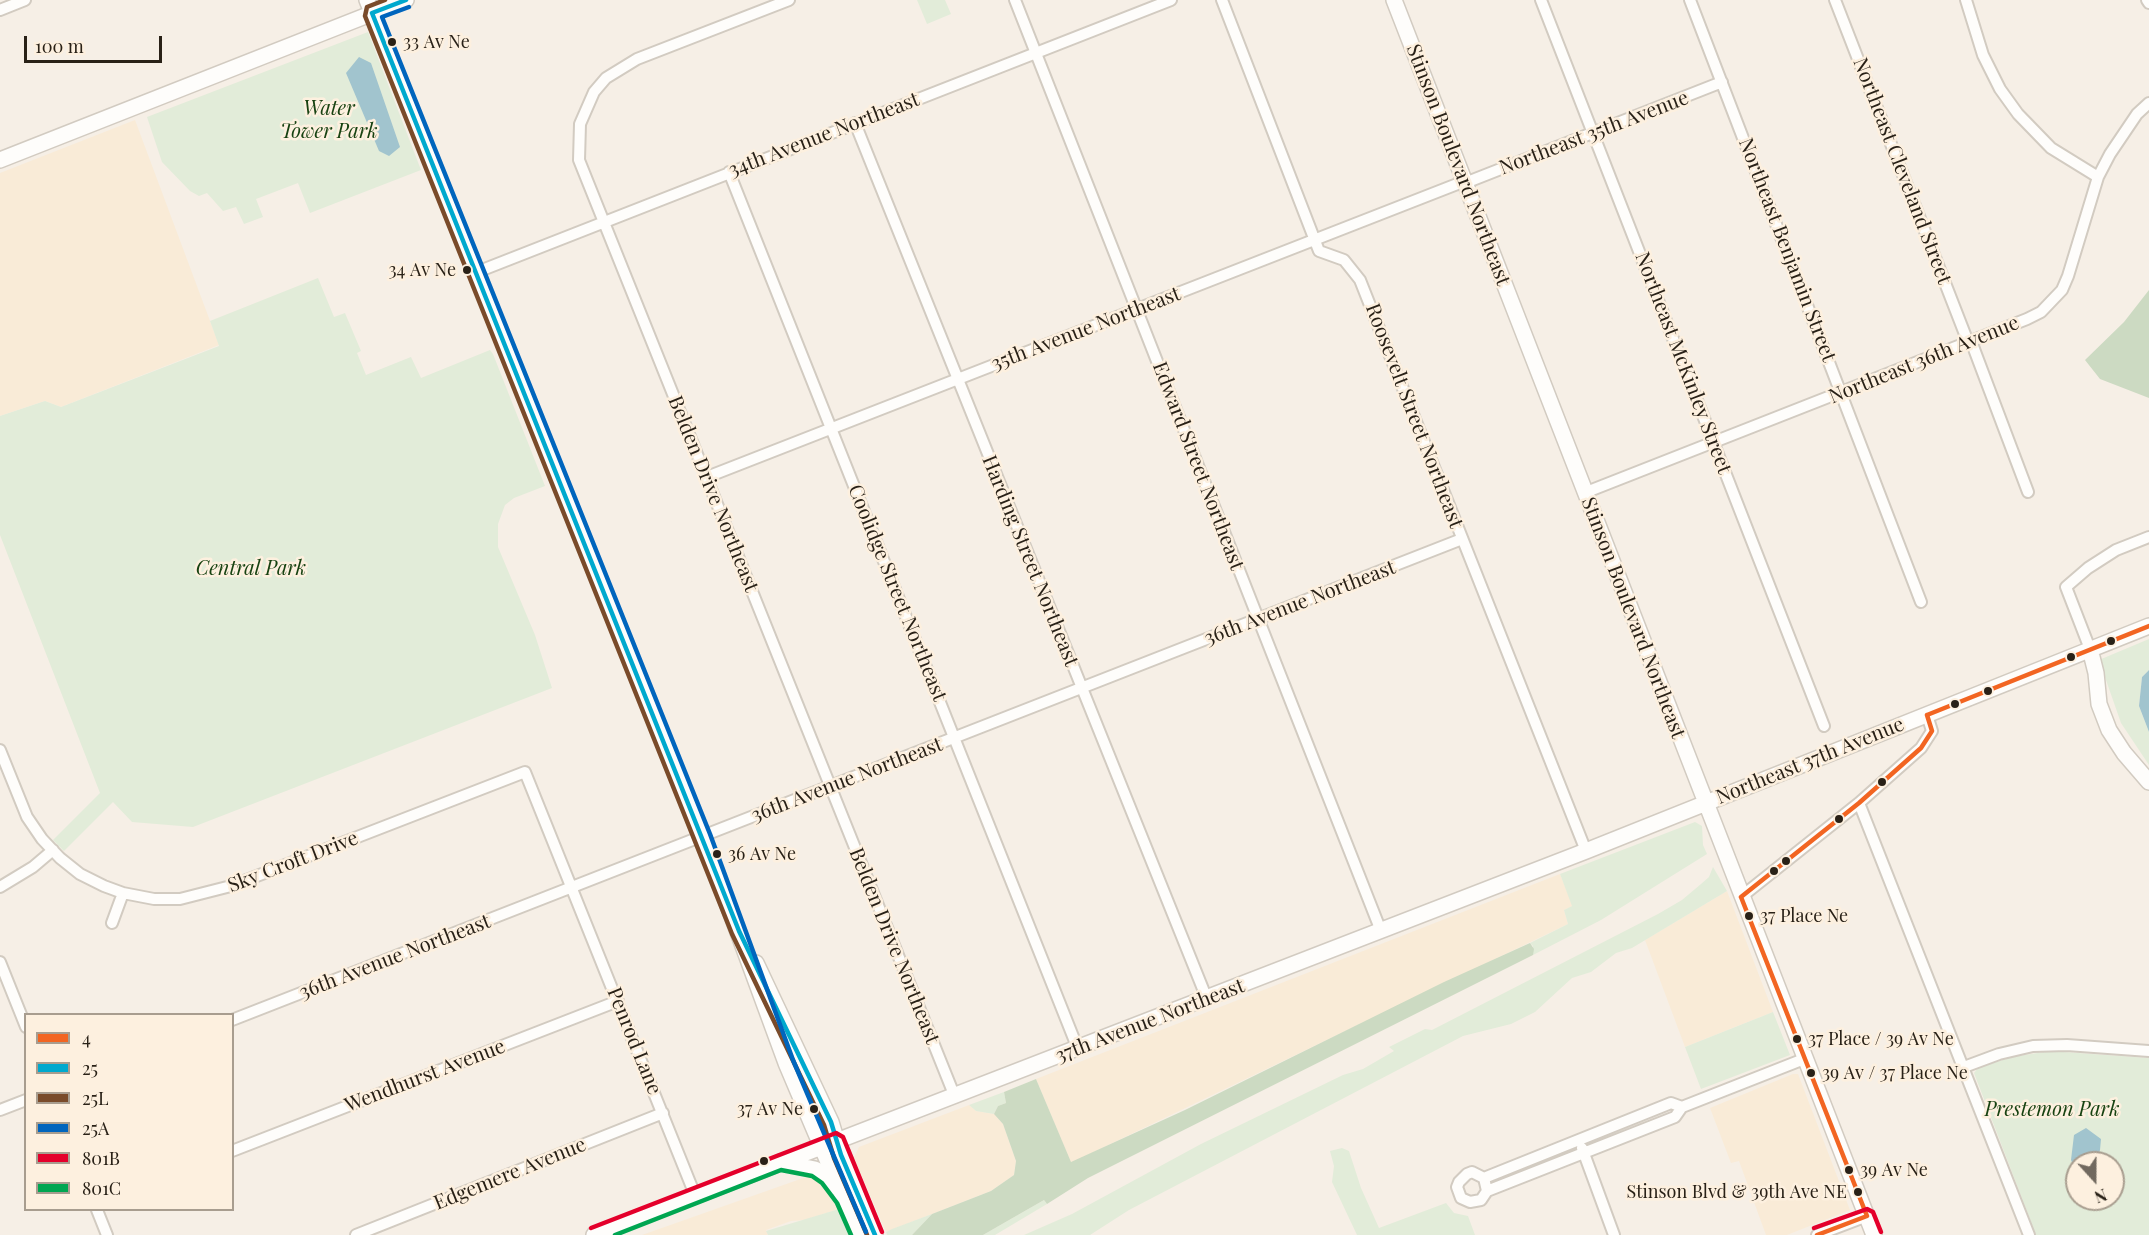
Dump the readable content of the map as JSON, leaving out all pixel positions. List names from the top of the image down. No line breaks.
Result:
{"streets":{"street":["Northeast 35th Avenue","34th Avenue Northeast","Stinson Boulevard Northeast","Northeast Cleveland Street","Northeast Benjamin Street","35th Avenue Northeast","Northeast 36th Avenue","Northeast McKinley Street","Roosevelt Street Northeast","Edward Street Northeast","Belden Drive Northeast","Harding Street Northeast","Coolidge Street Northeast","36th Avenue Northeast","Northeast 37th Avenue","Sky Croft Drive","37th Avenue Northeast","Penrod Lane","Wendhurst Avenue","Edgemere Avenue"]},"crossings":[["Northeast 35th Avenue","Stinson Boulevard Northeast"],["Northeast 35th Avenue","Northeast Benjamin Street"],["Northeast 35th Avenue","35th Avenue Northeast"],["Northeast 35th Avenue","Northeast McKinley Street"],["34th Avenue Northeast","Edward Street Northeast"],["34th Avenue Northeast","Belden Drive Northeast"],["34th Avenue Northeast","Harding Street Northeast"],["34th Avenue Northeast","Coolidge Street Northeast"],["Stinson Boulevard Northeast","35th Avenue Northeast"],["Stinson Boulevard Northeast","Northeast 36th Avenue"],["Stinson Boulevard Northeast","Northeast 37th Avenue"],["Stinson Boulevard Northeast","37th Avenue Northeast"],["Northeast Cleveland Street","Northeast 36th Avenue"],["Northeast Benjamin Street","Northeast 36th Avenue"],["35th Avenue Northeast","Roosevelt Street Northeast"],["35th Avenue Northeast","Edward Street Northeast"],["35th Avenue Northeast","Belden Drive Northeast"],["35th Avenue Northeast","Harding Street Northeast"],["35th Avenue Northeast","Coolidge Street Northeast"],["Northeast 36th Avenue","Northeast McKinley Street"],["Roosevelt Street Northeast","36th Avenue Northeast"],["Roosevelt Street Northeast","37th Avenue Northeast"],["Edward Street Northeast","36th Avenue Northeast"],["Edward Street Northeast","37th Avenue Northeast"],["Belden Drive Northeast","36th Avenue Northeast"],["Belden Drive Northeast","37th Avenue Northeast"],["Harding Street Northeast","36th Avenue Northeast"],["Harding Street Northeast","37th Avenue Northeast"],["Coolidge Street Northeast","36th Avenue Northeast"],["Coolidge Street Northeast","37th Avenue Northeast"],["36th Avenue Northeast","Sky Croft Drive"],["36th Avenue Northeast","Penrod Lane"],["Northeast 37th Avenue","37th Avenue Northeast"],["Sky Croft Drive","Penrod Lane"],["37th Avenue Northeast","Penrod Lane"],["Penrod Lane","Wendhurst Avenue"],["Penrod Lane","Edgemere Avenue"]],"parks":["Water Tower Park","Central Park","Prestemon Park"],"places":["33 Av Ne","34 Av Ne","36 Av Ne","37 Place Ne","37 Place / 39 Av Ne","39 Av / 37 Place Ne","37 Av Ne","39 Av Ne","Stinson Blvd & 39th Ave NE"],"lines":["transit line 25","transit line 25L","transit line 25A","transit line 4","transit line 801B","transit line 801C"],"legend":["4","25","25L","25A","801B","801C"],"scale_bar":"100 m","north":"bottom"}
